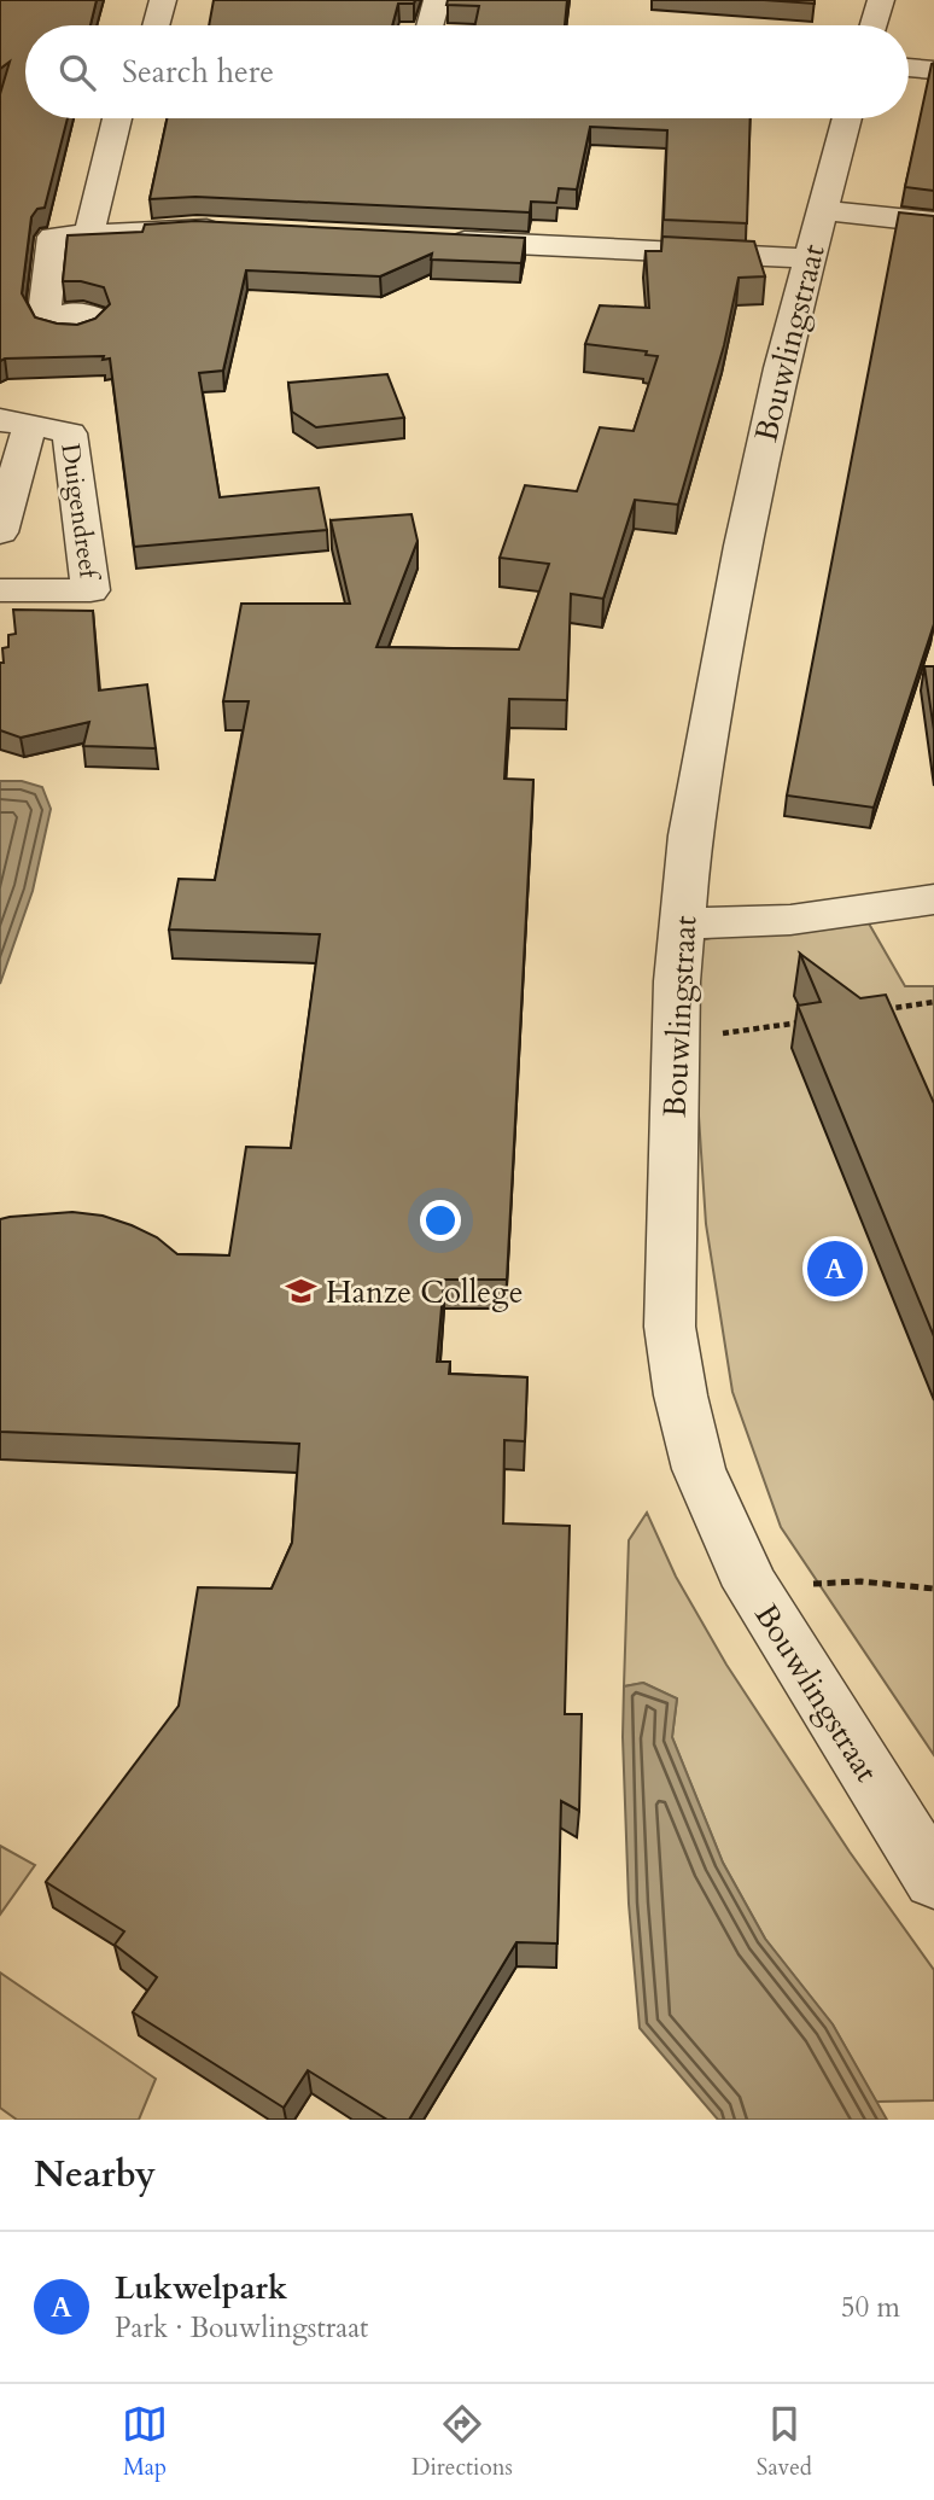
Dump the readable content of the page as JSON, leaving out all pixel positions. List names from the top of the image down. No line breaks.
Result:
{"streets":{"street":["Bouwlingstraat","Duigendreef"]},"places":{"school or university":["Hanze College"]},"page":{"search":"Search here","pins":"A","heading":"Nearby","list":[{"mark":"A","name":"Lukwelpark","note":"Park · Bouwlingstraat","value":"50 m"}],"nav":["Map","Directions","Saved"]}}
